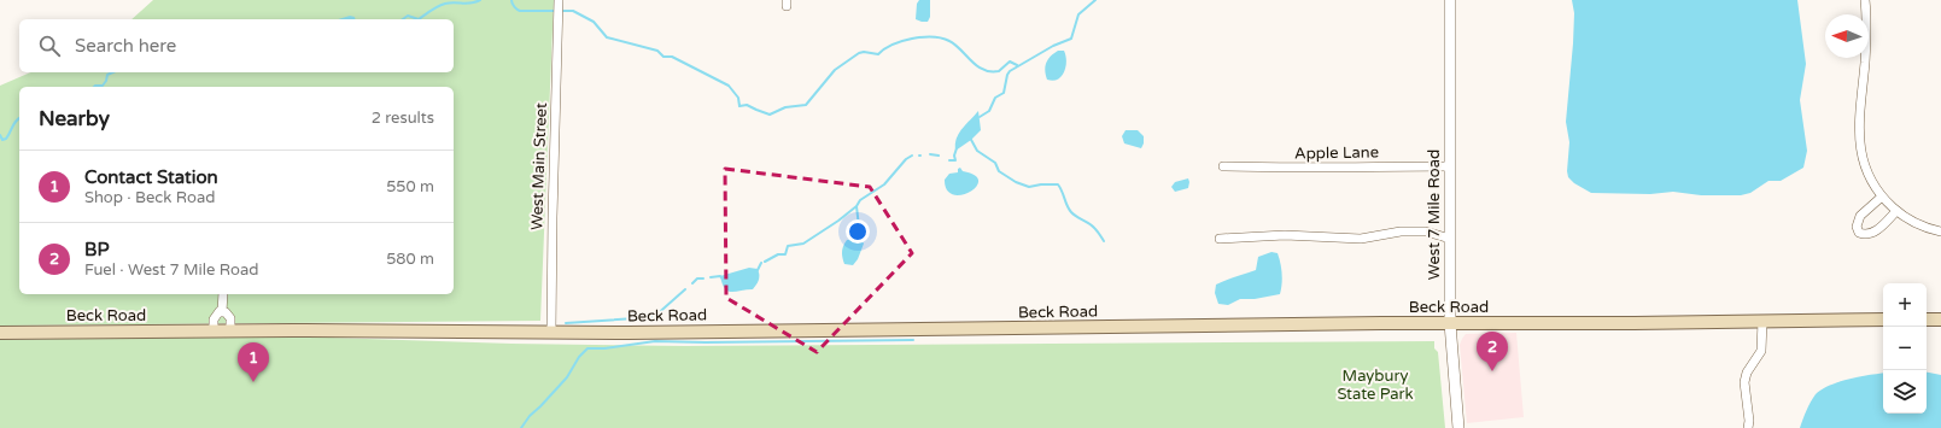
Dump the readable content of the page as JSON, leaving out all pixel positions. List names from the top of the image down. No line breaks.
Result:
{"streets":{"main road":["Beck Road"],"street":["Apple Lane","West Main Street","West 7 Mile Road"]},"crossings":[["Apple Lane","West 7 Mile Road"],["West Main Street","Beck Road"],["West 7 Mile Road","Beck Road"]],"parks":["Maybury State Park"],"north":"left","page":{"search":"Search here","heading":["Nearby","2 results"],"list":[{"mark":"1","name":"Contact Station","note":"Shop · Beck Road","value":"550 m"},{"mark":"2","name":"BP","note":"Fuel · West 7 Mile Road","value":"580 m"}],"map_buttons":["+","−"],"pins":["2","1"]}}
